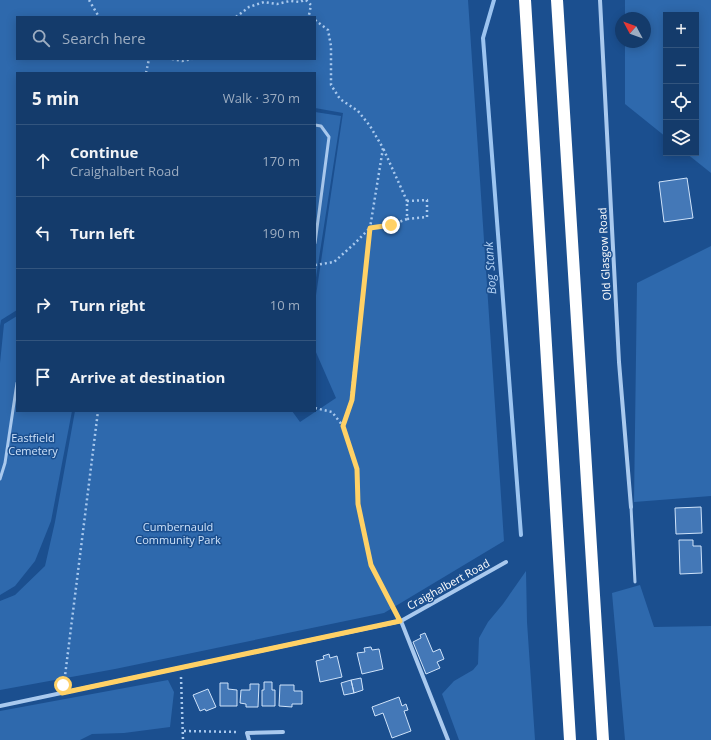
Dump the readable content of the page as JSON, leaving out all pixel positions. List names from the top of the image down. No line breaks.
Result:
{"streets":{"street":["Old Glasgow Road","Craighalbert Road"]},"water":["Bog Stank"],"parks":["Eastfield Cemetery","Cumbernauld Community Park"],"north":"top left","page":{"map_buttons":["+","−"],"search":"Search here","heading":["5 min","Walk · 370 m"],"list":[["Continue","Craighalbert Road","170 m"],["Turn left","190 m"],["Turn right","10 m"],"Arrive at destination"]}}
